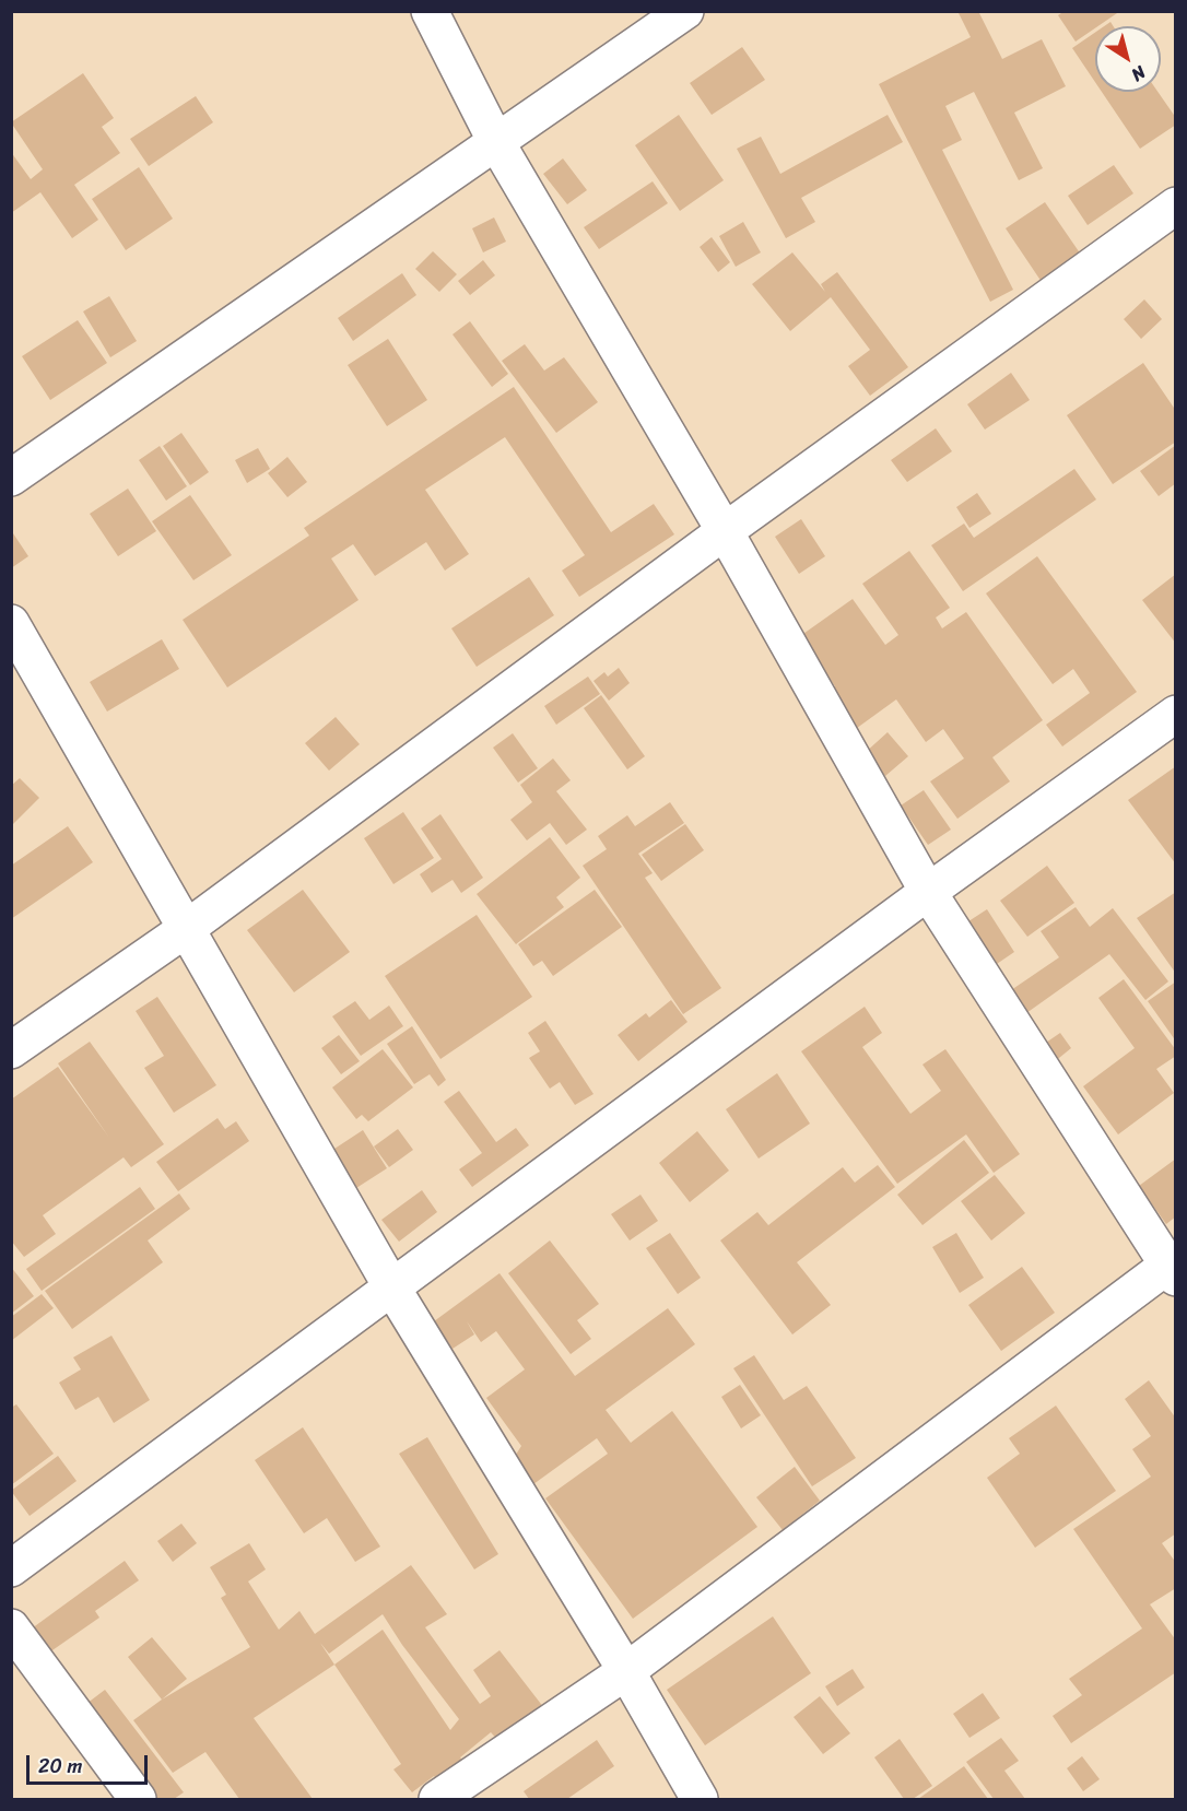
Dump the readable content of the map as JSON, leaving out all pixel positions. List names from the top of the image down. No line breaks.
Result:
{"scale_bar":"20 m","north":"bottom right"}
